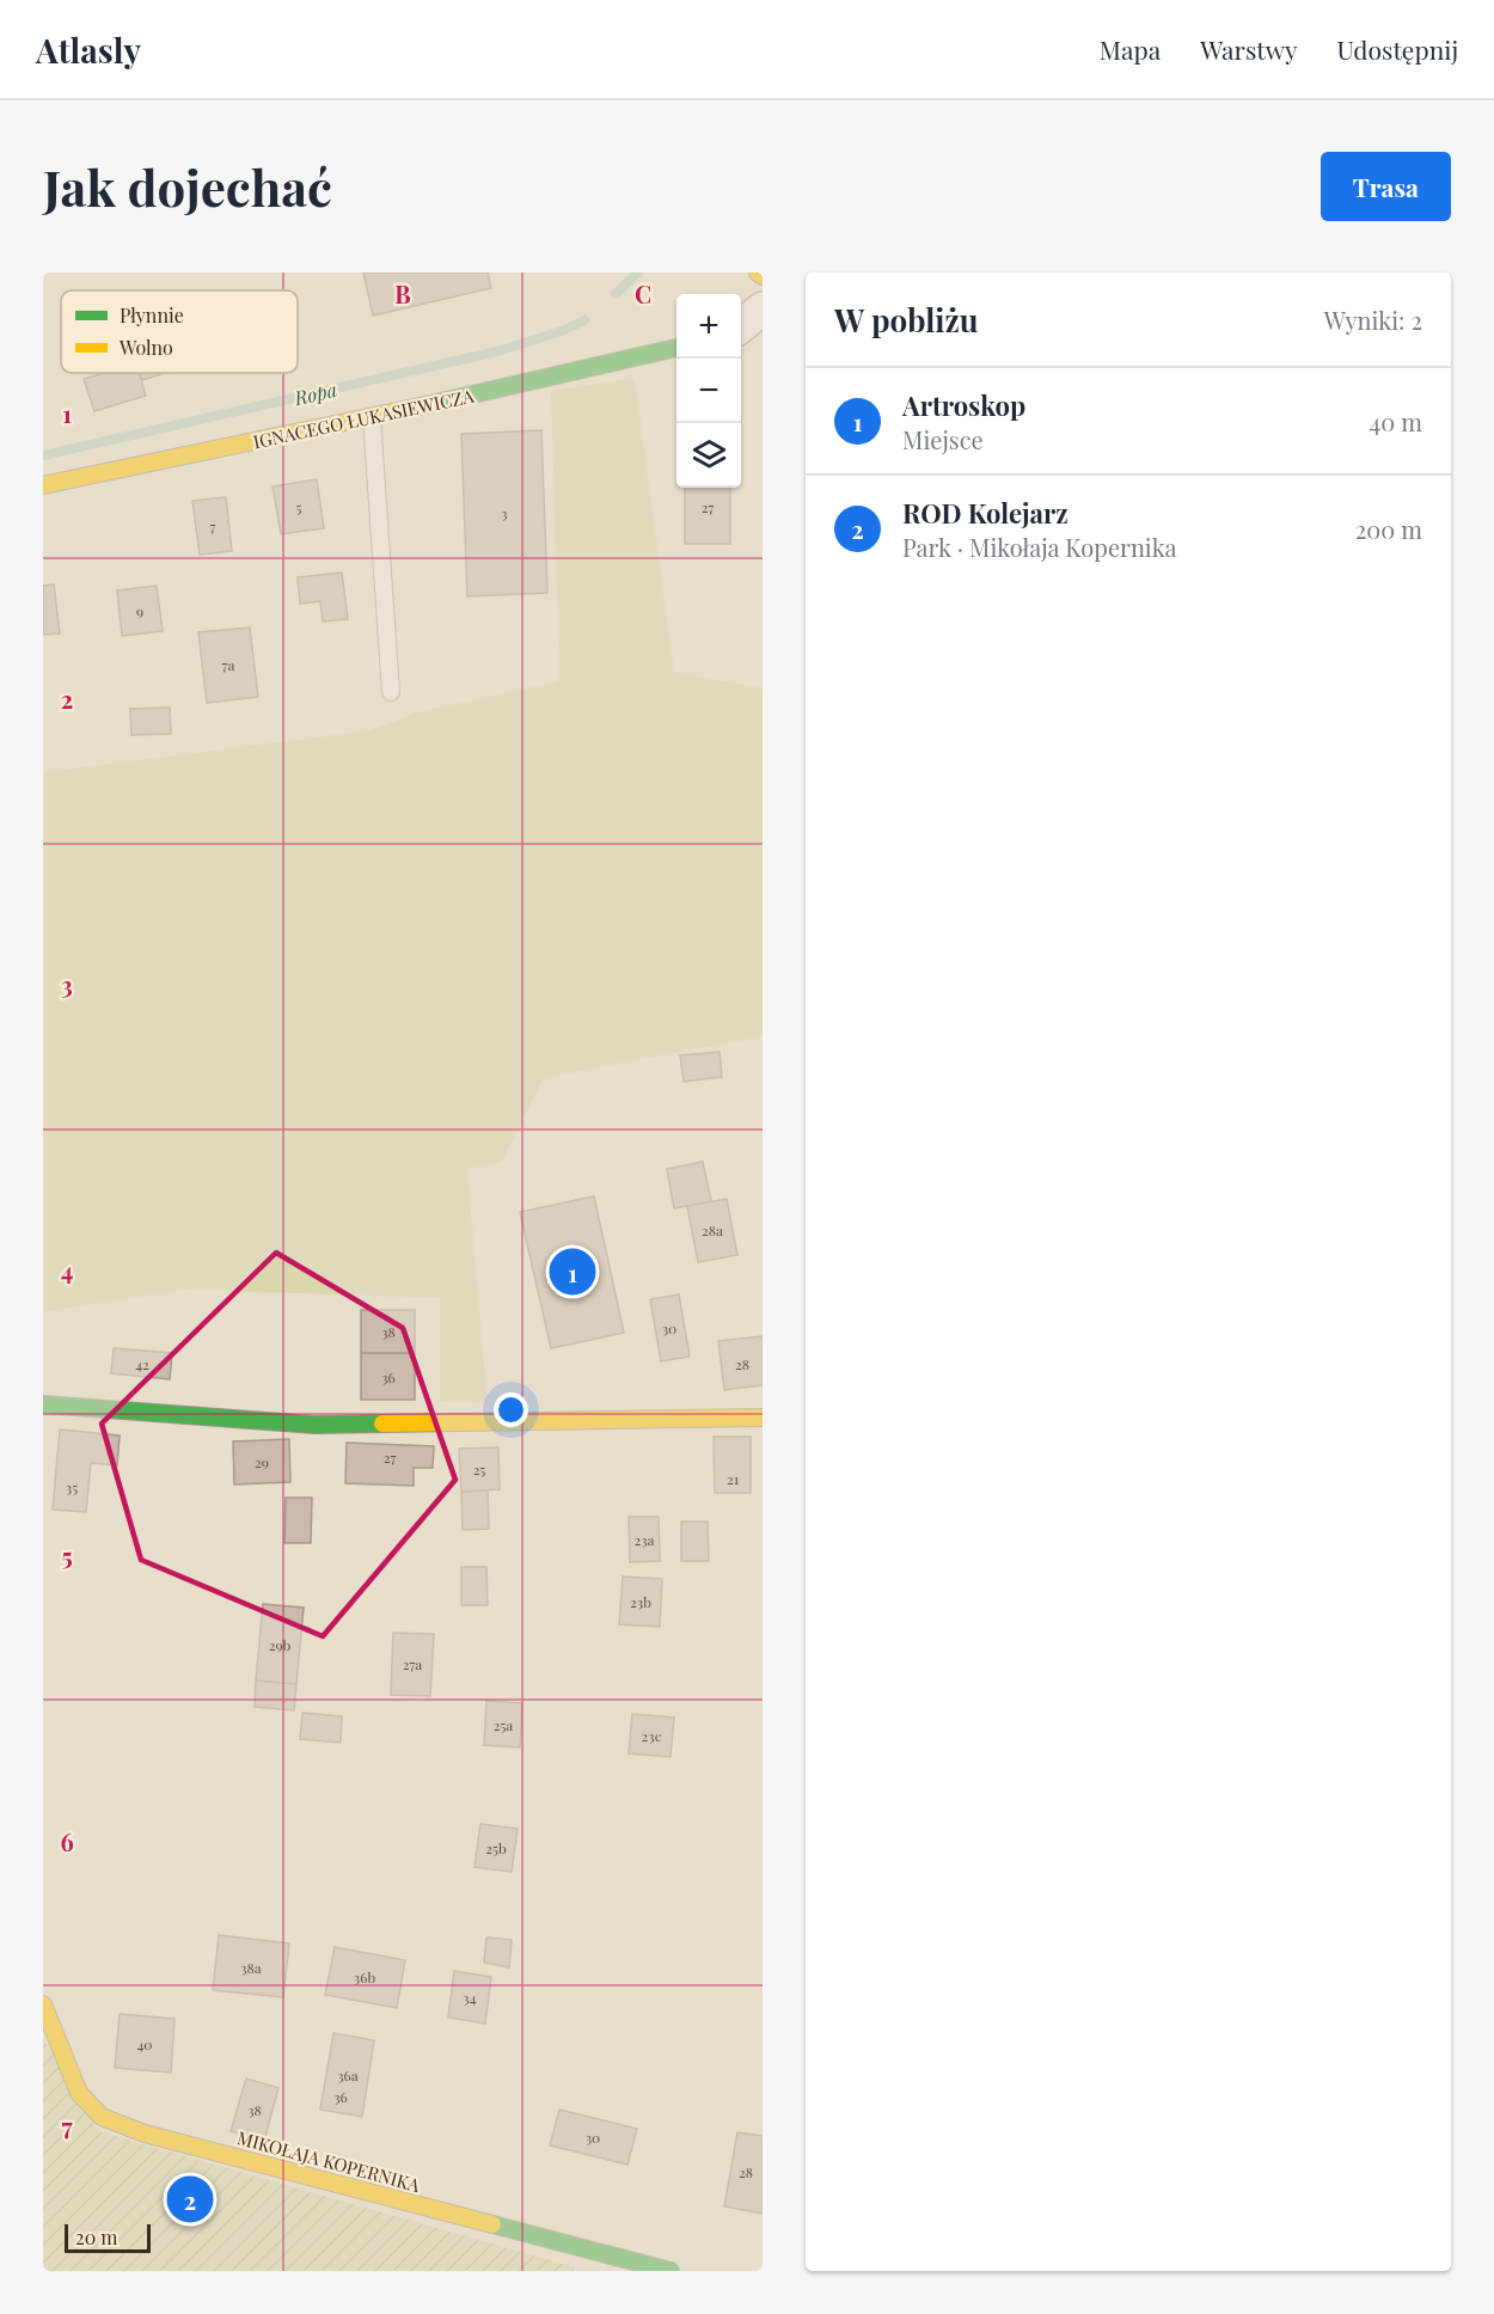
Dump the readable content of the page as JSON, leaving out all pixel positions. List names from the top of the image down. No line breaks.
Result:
{"streets":{"street":["IGNACEGO ŁUKASIEWICZA","MIKOŁAJA KOPERNIKA"]},"water":["Ropa"],"house_numbers":["5","27","3","7","9","7a","28a","30","38","42","28","36","27","29","25","21","35","23a","23b","29b","27a","25a","23c","25b","38a","36b","34","40","36a","36","38","30","28"],"legend":["Płynnie","Wolno"],"scale_bar":"20 m","page":{"header":"Atlasly","nav":["Mapa","Warstwy","Udostępnij"],"buttons":"Trasa","title":"Jak dojechać","heading":["W pobliżu","Wyniki: 2"],"map_buttons":["+","−"],"list":[{"mark":"1","name":"Artroskop","note":"Miejsce","value":"40 m"},{"mark":"2","name":"ROD Kolejarz","note":"Park · Mikołaja Kopernika","value":"200 m"}],"pins":["1","2"],"scale":"20 m"},"grid":{"columns":["B","C"],"rows":["1","2","3","4","5","6","7"]}}
